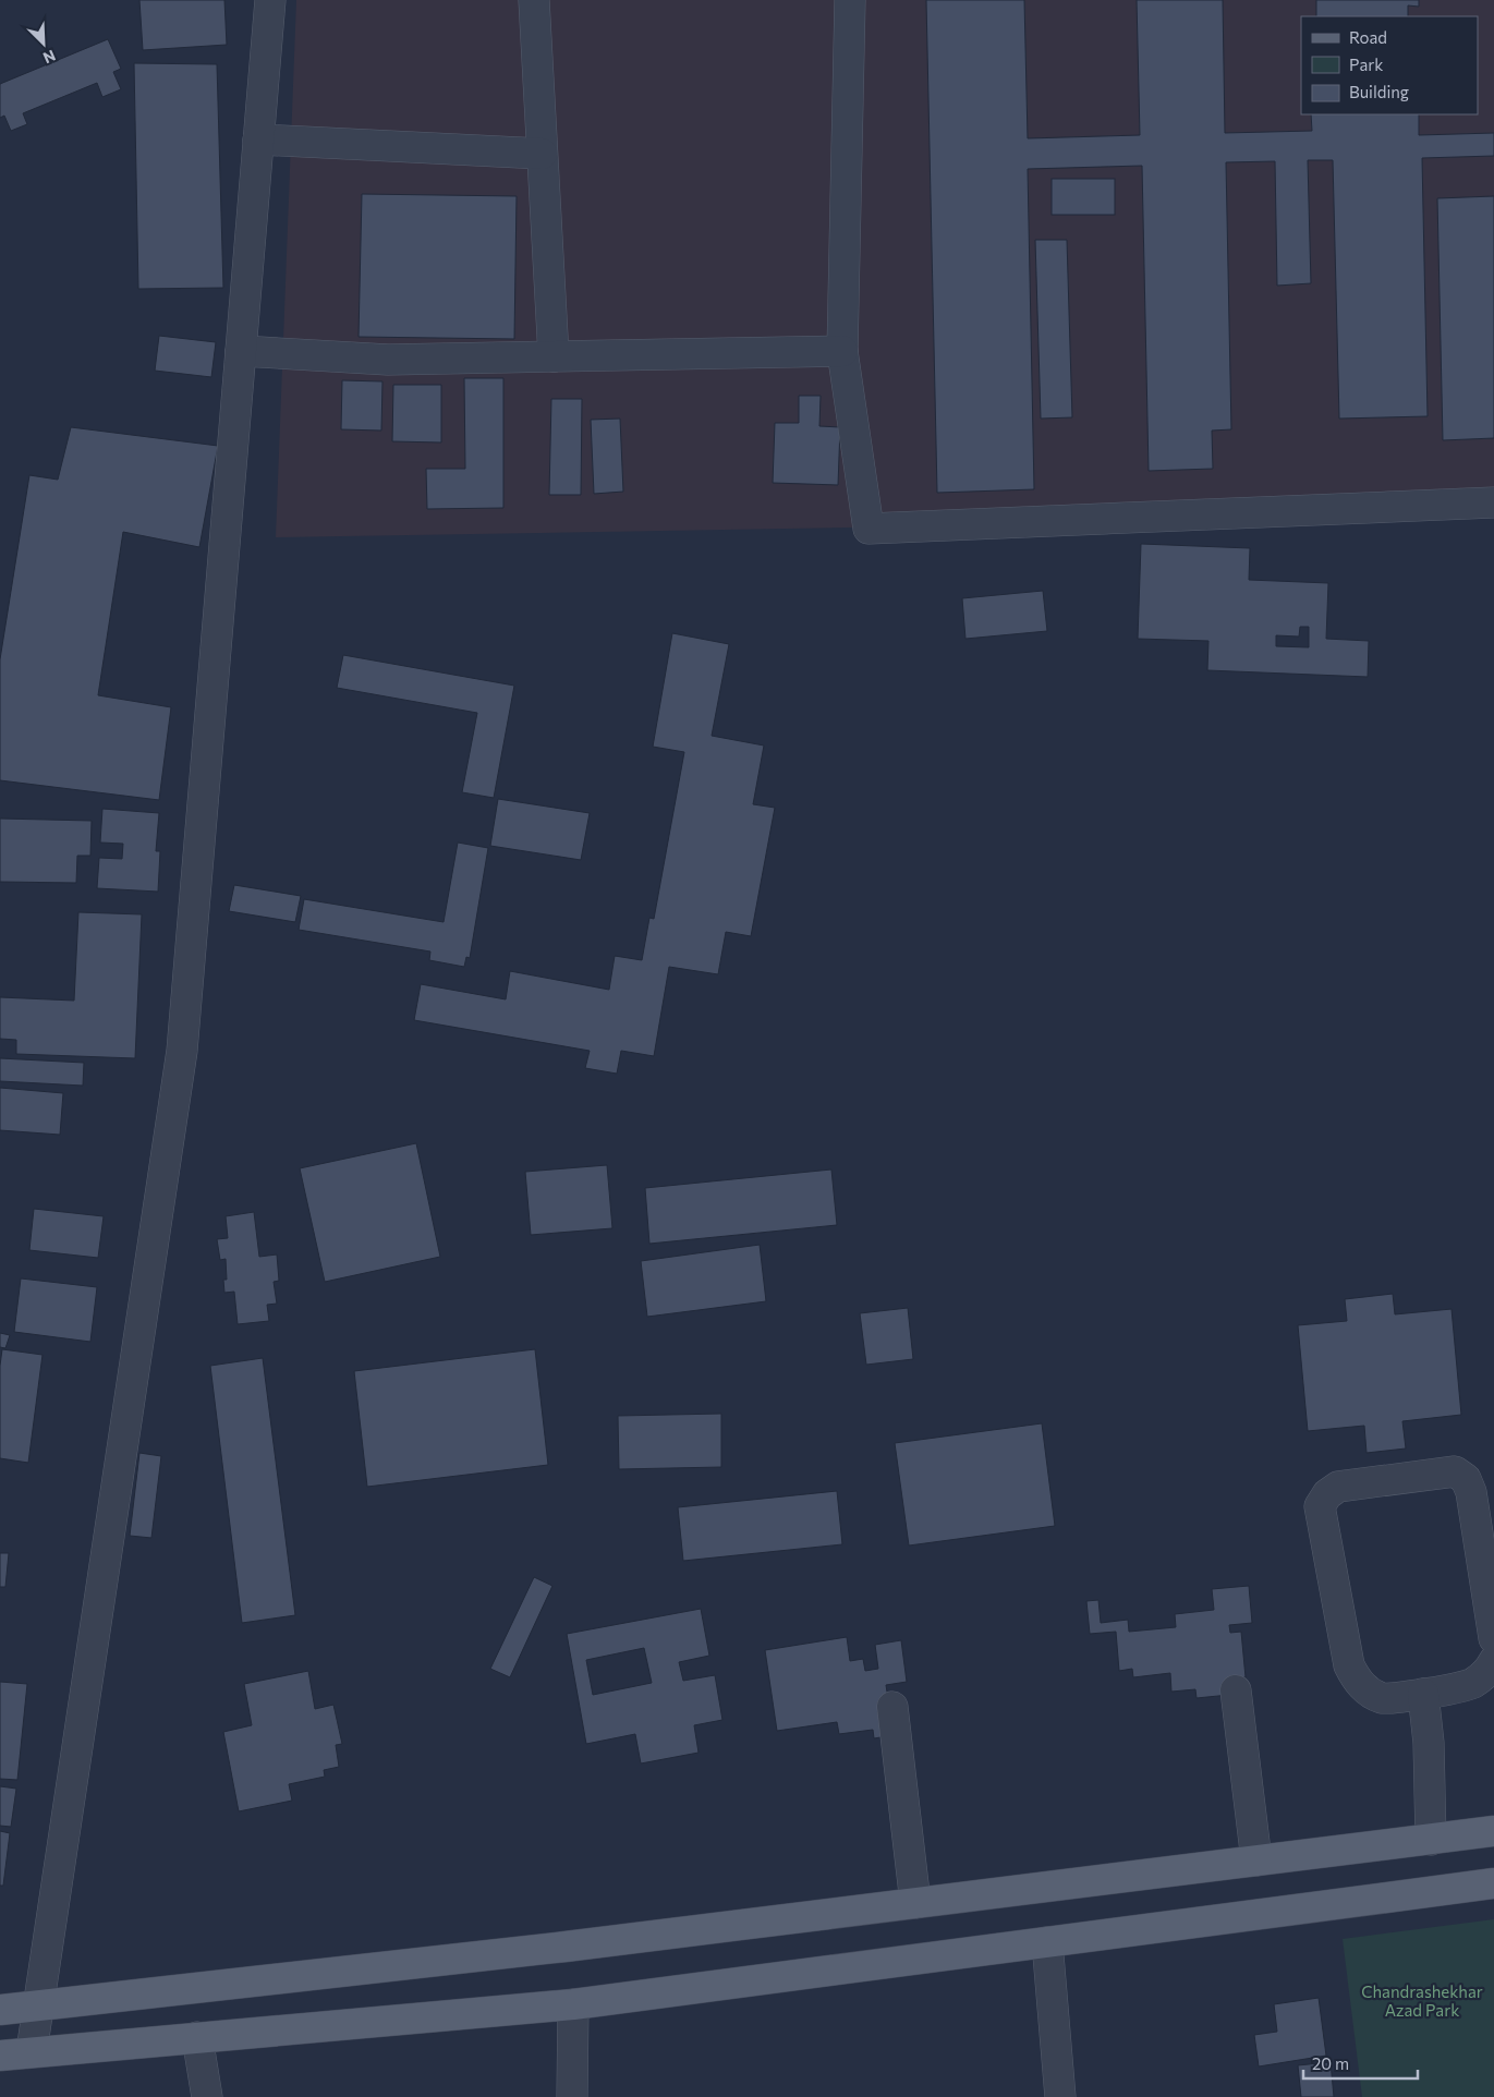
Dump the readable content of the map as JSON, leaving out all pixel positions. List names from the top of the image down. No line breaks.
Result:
{"parks":["Chandrashekhar Azad Park"],"legend":["Road","Park","Building"],"scale_bar":"20 m","north":"bottom right"}
